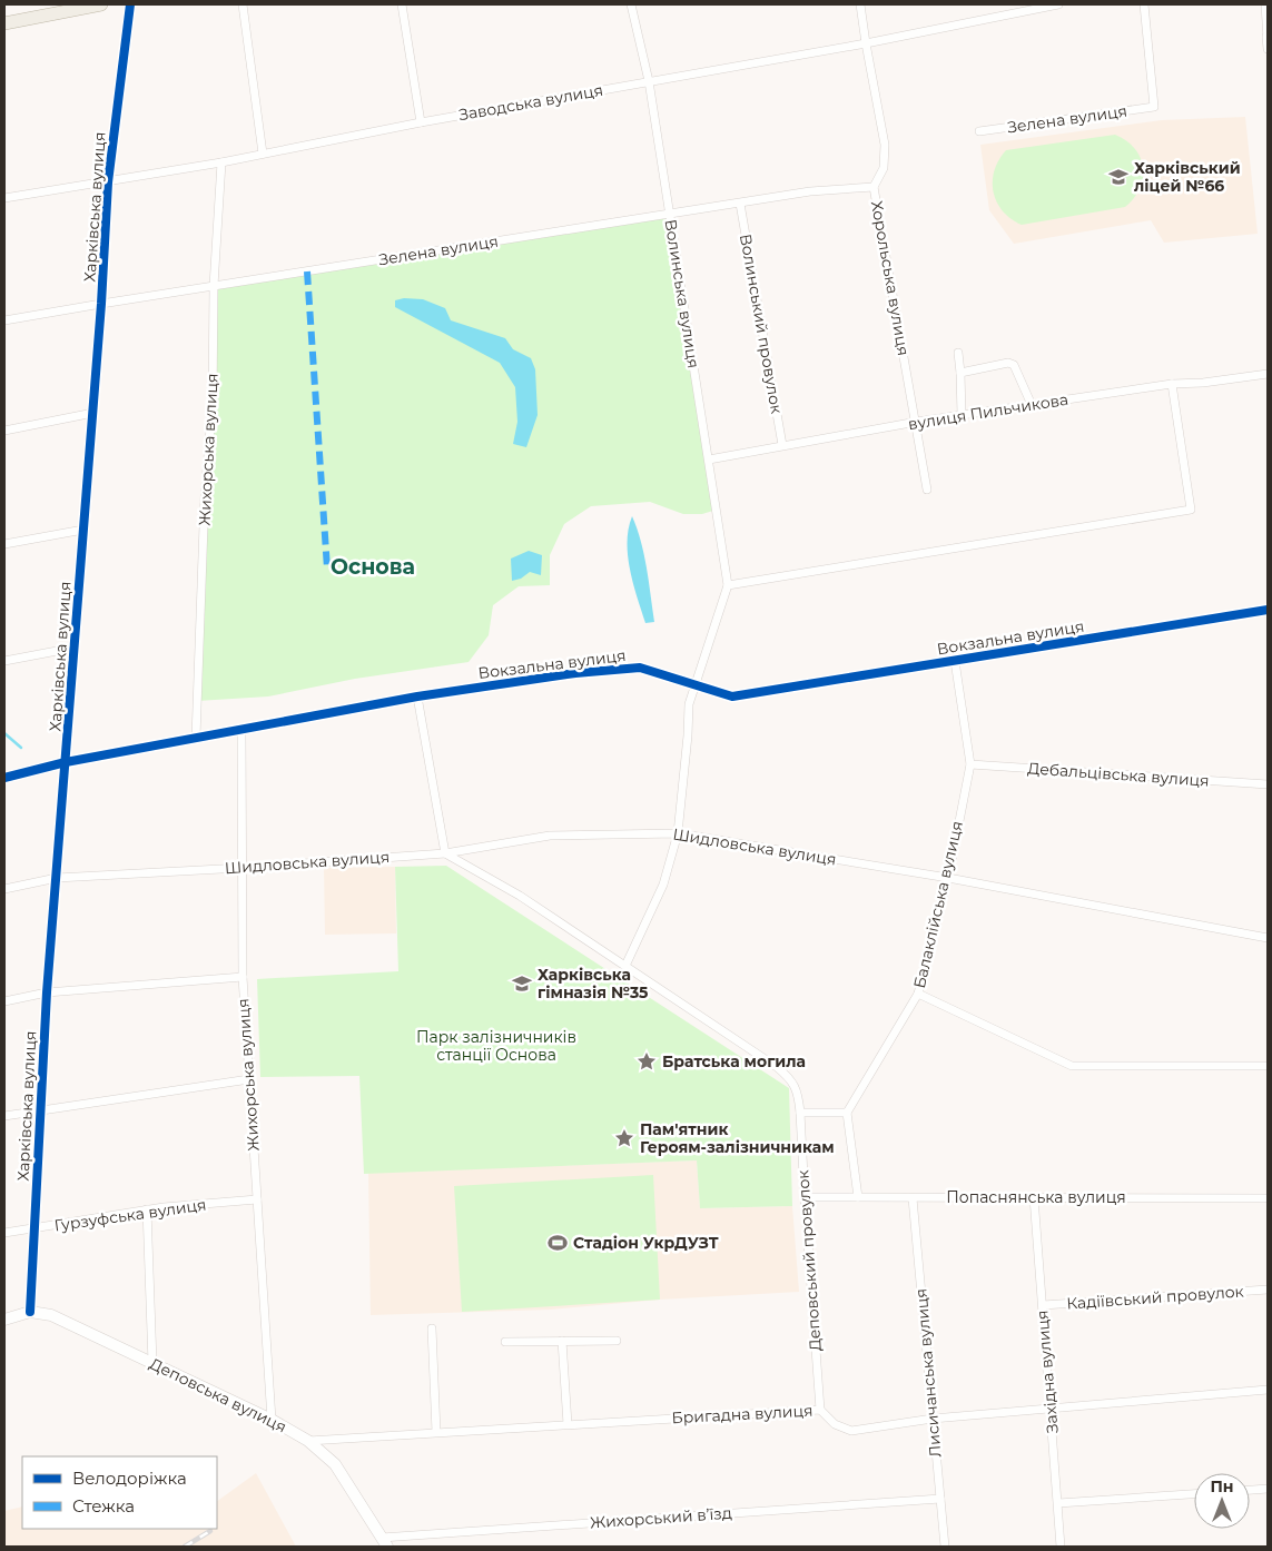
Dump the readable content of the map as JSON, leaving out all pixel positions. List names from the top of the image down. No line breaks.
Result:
{"streets":{"main road":["Деповська вулиця"],"street":["Заводська вулиця","Зелена вулиця","Харківська вулиця","Хорольська вулиця","Волинська вулиця","Волинський провулок","вулиця Пильчикова","Жихорська вулиця","Вокзальна вулиця","Дебальцівська вулиця","Шидловська вулиця","Балаклійська вулиця","Попаснянська вулиця","Гурзуфська вулиця","Деповський провулок","Кадіївський провулок","Західна вулиця","Лисичанська вулиця","Бригадна вулиця","Жихорський в’їзд"]},"crossings":[["Заводська вулиця","Харківська вулиця"],["Заводська вулиця","Хорольська вулиця"],["Заводська вулиця","Волинська вулиця"],["Заводська вулиця","Жихорська вулиця"],["Зелена вулиця","Харківська вулиця"],["Зелена вулиця","Хорольська вулиця"],["Зелена вулиця","Волинська вулиця"],["Зелена вулиця","Волинський провулок"],["Зелена вулиця","Жихорська вулиця"],["Харківська вулиця","Вокзальна вулиця"],["Харківська вулиця","Шидловська вулиця"],["Харківська вулиця","Гурзуфська вулиця"],["Харківська вулиця","Деповська вулиця"],["Хорольська вулиця","вулиця Пильчикова"],["Волинська вулиця","вулиця Пильчикова"],["Волинський провулок","вулиця Пильчикова"],["Жихорська вулиця","Вокзальна вулиця"],["Жихорська вулиця","Шидловська вулиця"],["Жихорська вулиця","Гурзуфська вулиця"],["Жихорська вулиця","Деповська вулиця"],["Вокзальна вулиця","Балаклійська вулиця"],["Дебальцівська вулиця","Балаклійська вулиця"],["Шидловська вулиця","Балаклійська вулиця"],["Шидловська вулиця","Деповський провулок"],["Попаснянська вулиця","Деповський провулок"],["Попаснянська вулиця","Західна вулиця"],["Попаснянська вулиця","Лисичанська вулиця"],["Деповський провулок","Бригадна вулиця"],["Кадіївський провулок","Західна вулиця"],["Західна вулиця","Бригадна вулиця"],["Лисичанська вулиця","Бригадна вулиця"],["Лисичанська вулиця","Жихорський в’їзд"],["Деповська вулиця","Бригадна вулиця"],["Деповська вулиця","Жихорський в’їзд"]],"districts":["Основа"],"parks":["Парк залізничників станції Основа"],"places":{"school or university":["Харківський ліцей №66","Харківська гімназія №35"],"place":["Братська могила","Пам'ятник Героям-залізничникам"],"sports":["Стадіон УкрДУЗТ"]},"legend":["Велодоріжка","Стежка"],"north":"top"}
